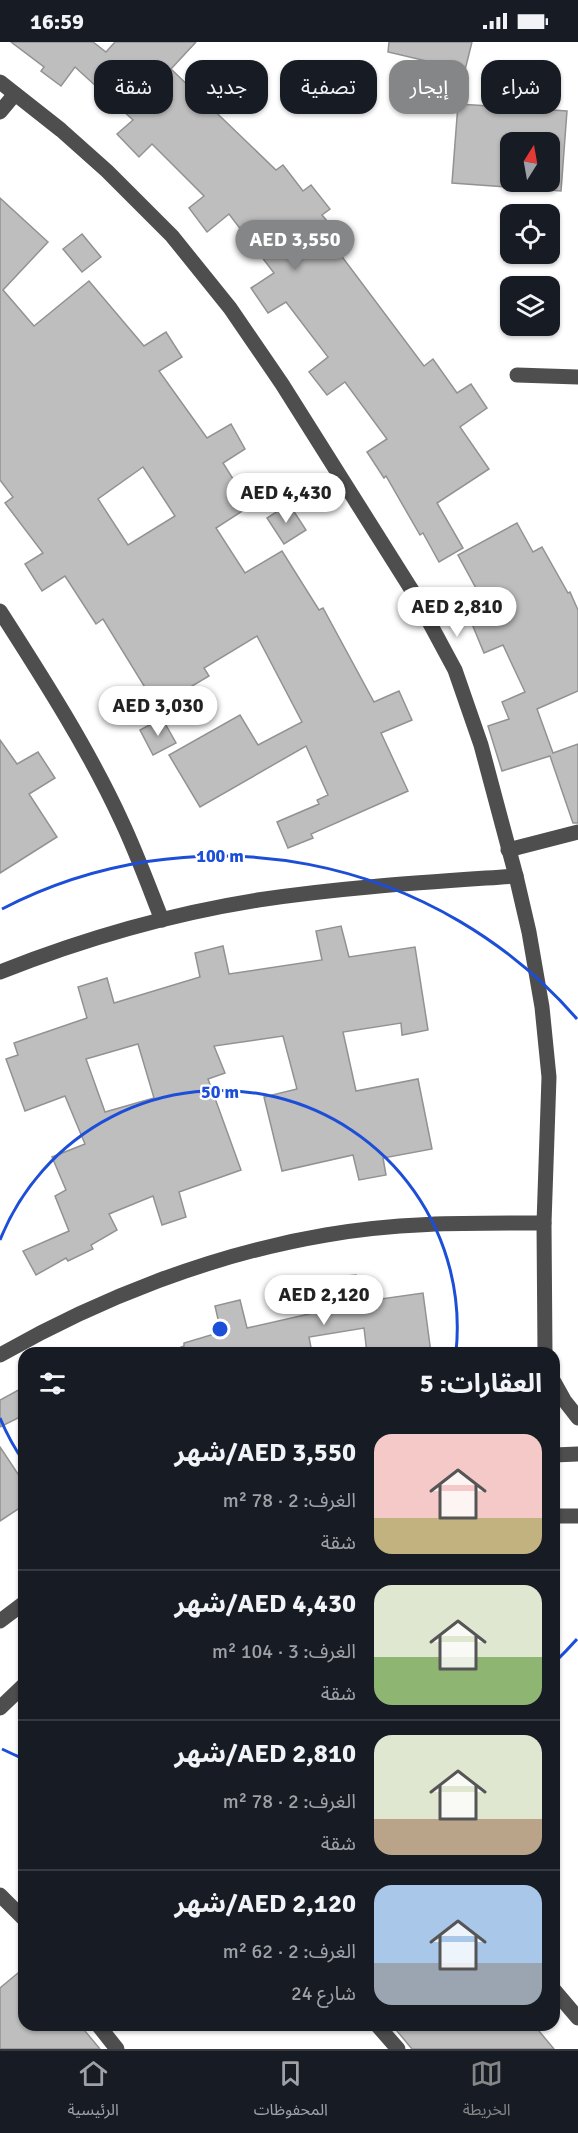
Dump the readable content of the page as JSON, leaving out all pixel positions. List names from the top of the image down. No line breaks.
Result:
{"north":"top","page":{"status":"16:59","chip":["شراء","إيجار","تصفية","جديد","شقة"],"price":["AED 3,550","AED 4,430","AED 2,810","AED 3,030","AED 2,120"],"heading":"العقارات: 5","list":[{"name":"AED 3,550/شهر","note":"الغرف: 2 · 78 m² · شقة"},{"name":"AED 4,430/شهر","note":"الغرف: 3 · 104 m² · شقة"},{"name":"AED 2,810/شهر","note":"الغرف: 2 · 78 m² · شقة"},{"name":"AED 2,120/شهر","note":"الغرف: 2 · 62 m² · شارع 24"}],"tabs":["الخريطة","المحفوظات","الرئيسية"]},"rings":["100 m","50 m"]}
